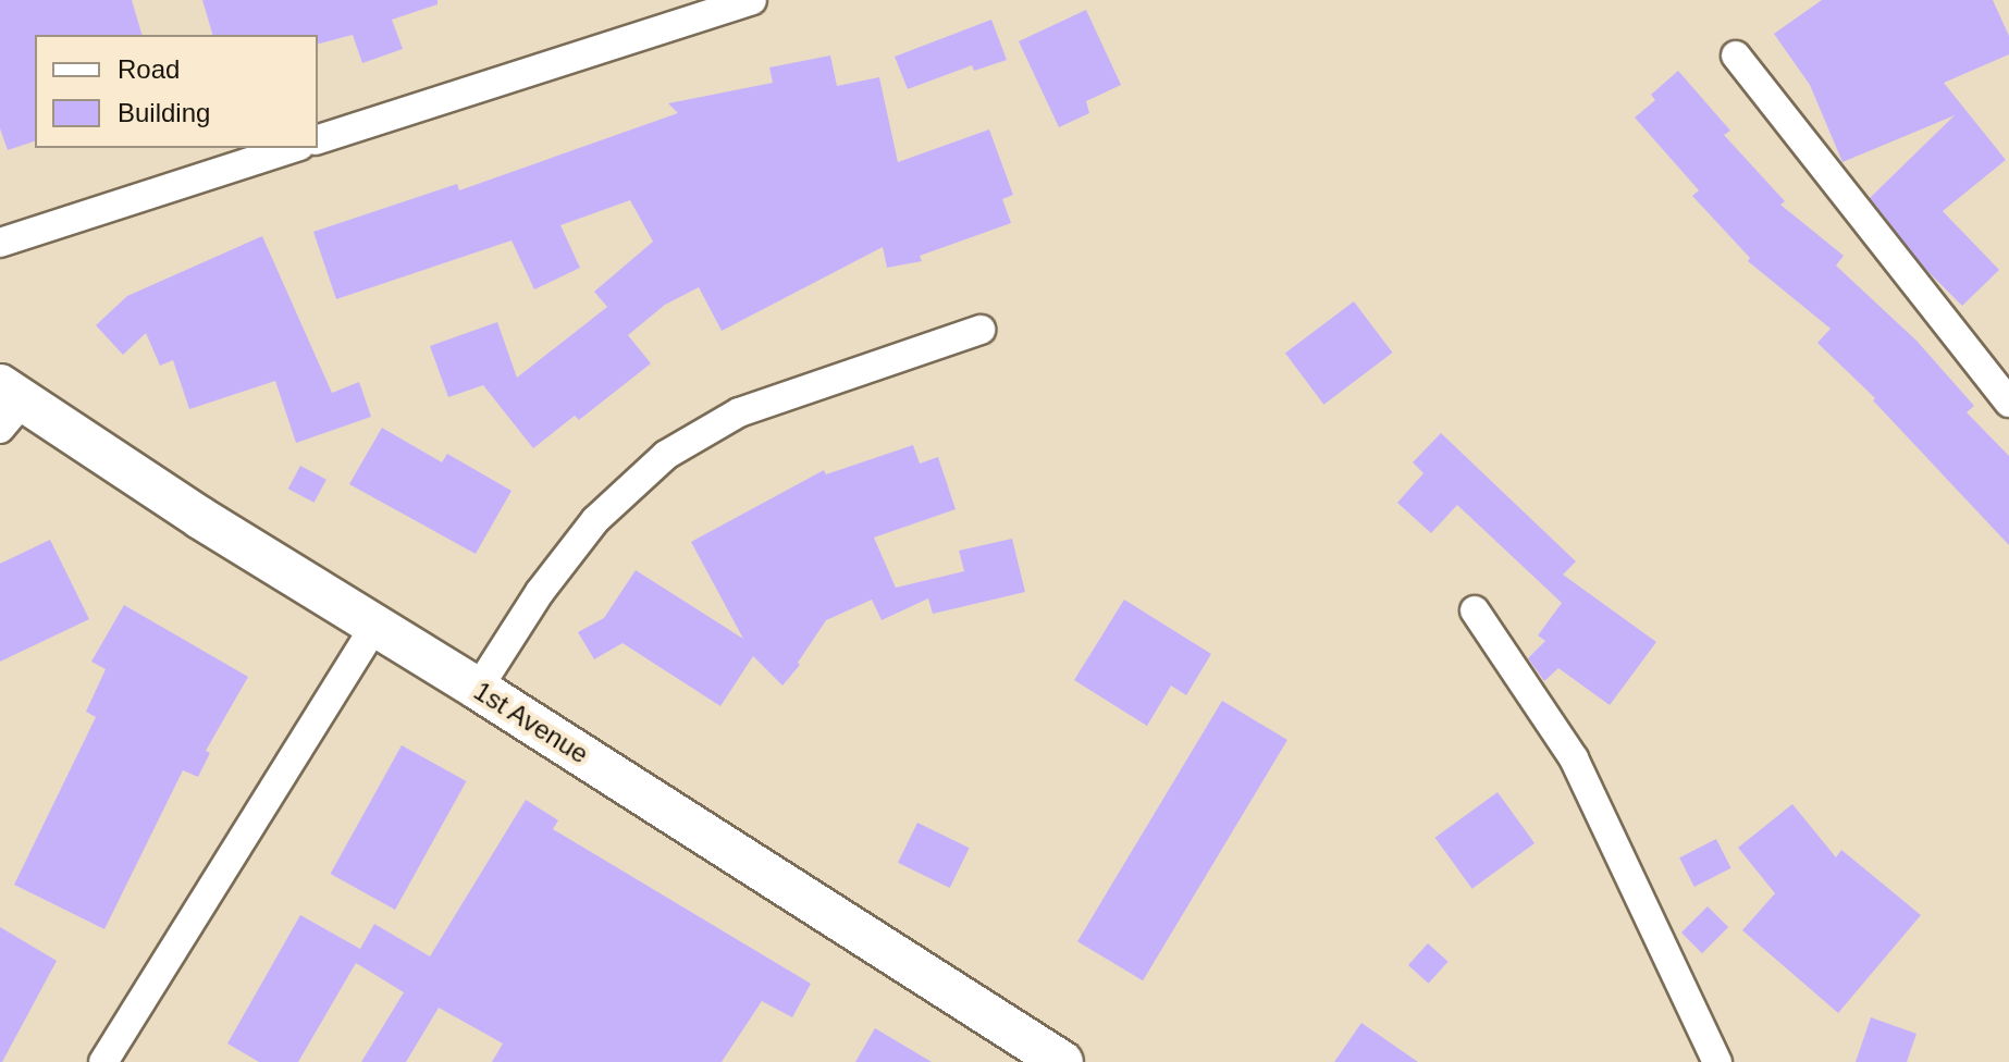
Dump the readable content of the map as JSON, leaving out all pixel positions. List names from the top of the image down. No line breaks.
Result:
{"streets":{"street":["1st Avenue"]},"legend":["Road","Building"]}
